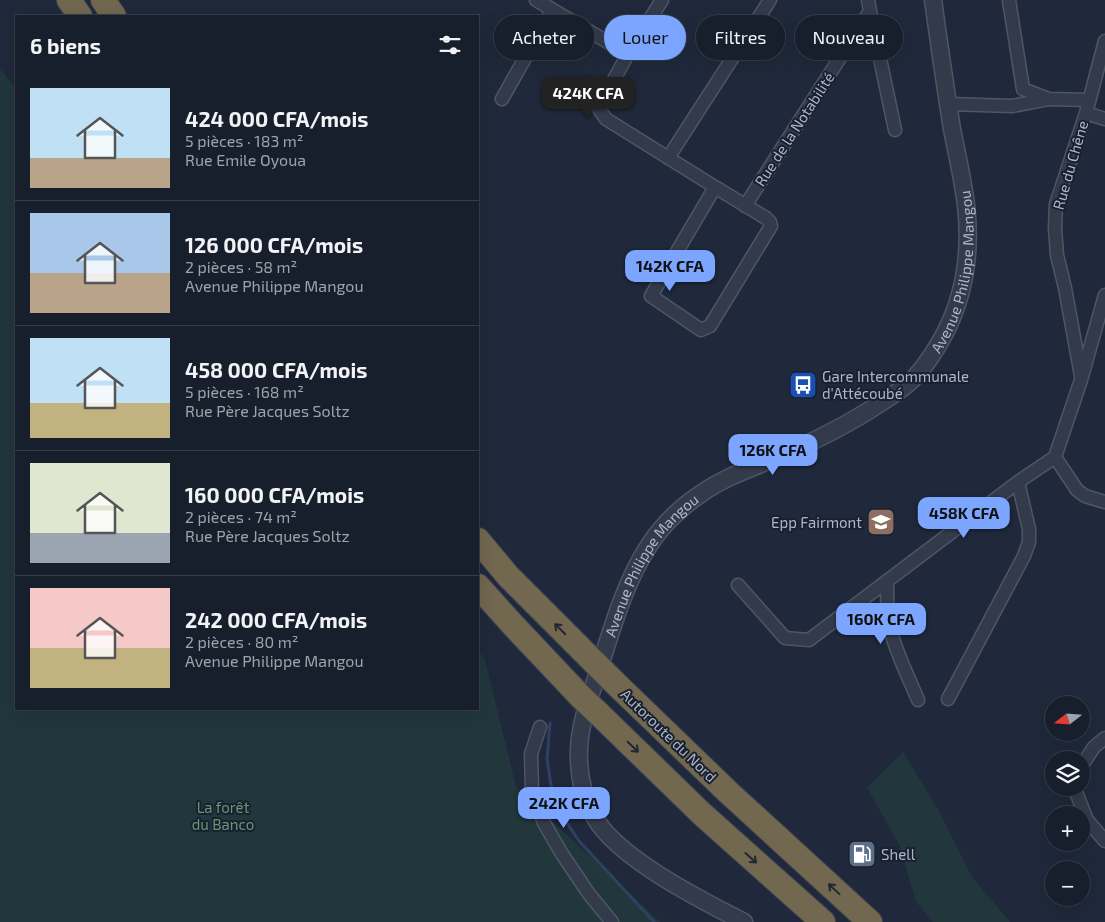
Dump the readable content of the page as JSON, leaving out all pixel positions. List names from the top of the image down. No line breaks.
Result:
{"streets":{"highway":["Autoroute du Nord"],"street":["Rue de la Notabilité","Rue du Chêne","Avenue Philippe Mangou"]},"parks":["La forêt du Banco"],"places":{"bus stop":["Gare Intercommunale d'Attécoubé"],"school or university":["Epp Fairmont"],"fuel station":["Shell"]},"north":"left","page":{"chip":["Acheter","Louer","Filtres","Nouveau"],"heading":"6 biens","list":[{"name":"424 000 CFA/mois","note":"5 pièces · 183 m² · Rue Emile Oyoua"},{"name":"126 000 CFA/mois","note":"2 pièces · 58 m² · Avenue Philippe Mangou"},{"name":"458 000 CFA/mois","note":"5 pièces · 168 m² · Rue Père Jacques Soltz"},{"name":"160 000 CFA/mois","note":"2 pièces · 74 m² · Rue Père Jacques Soltz"},{"name":"242 000 CFA/mois","note":"2 pièces · 80 m² · Avenue Philippe Mangou"}],"price":["424K CFA","142K CFA","126K CFA","458K CFA","160K CFA","242K CFA"],"map_buttons":["+","−"]}}
